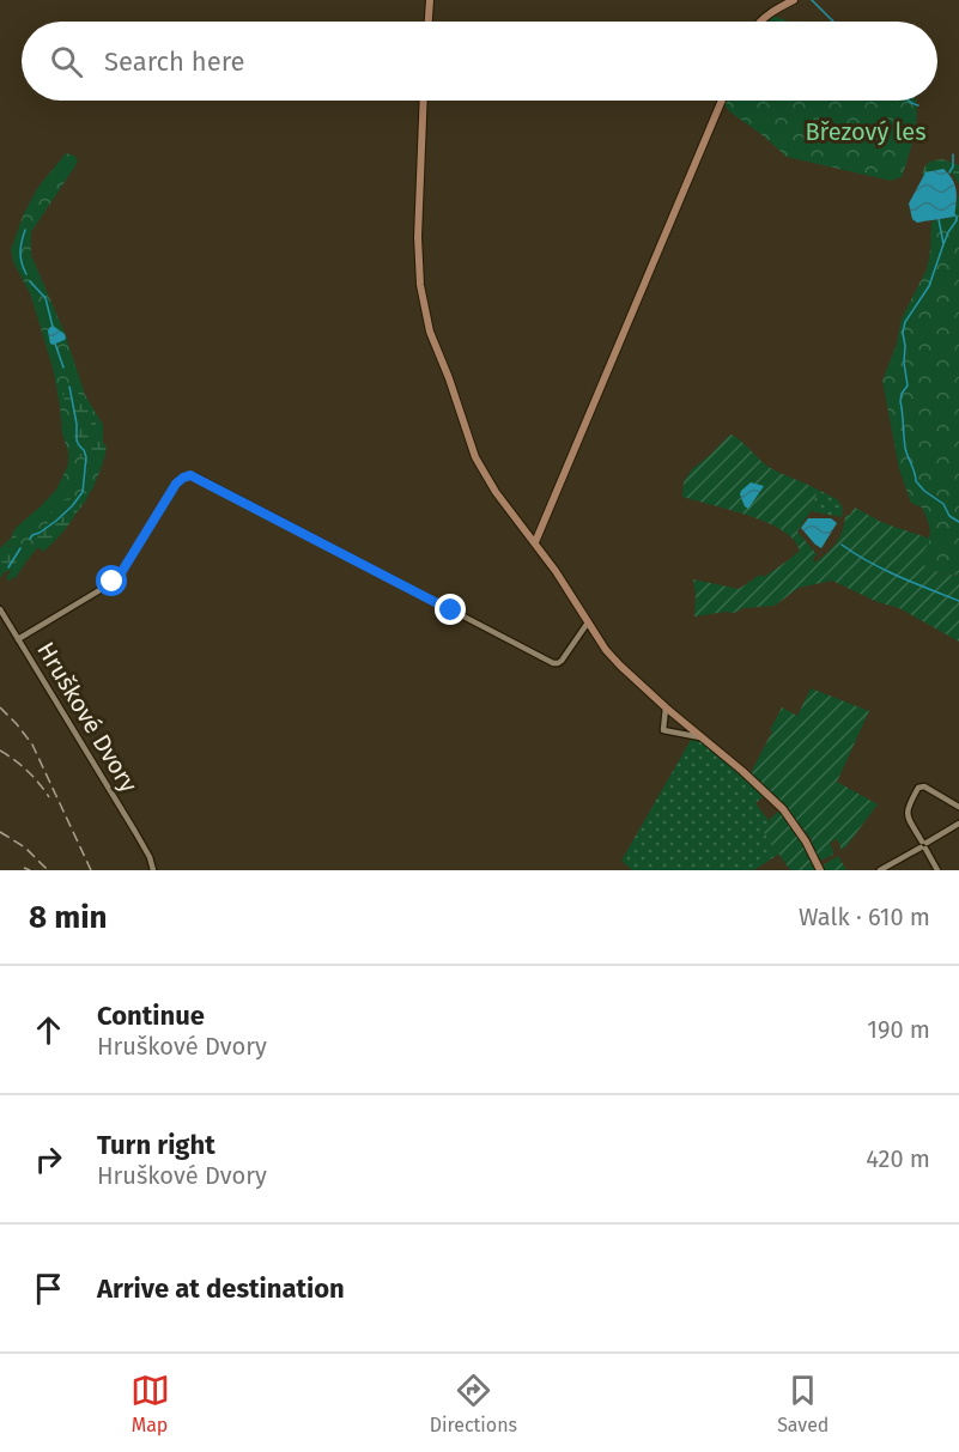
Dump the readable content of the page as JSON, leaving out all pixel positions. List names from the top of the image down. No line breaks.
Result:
{"streets":{"street":["Hruškové Dvory"]},"parks":["Březový les"],"page":{"search":"Search here","heading":["8 min","Walk · 610 m"],"list":[["Continue","Hruškové Dvory","190 m"],["Turn right","Hruškové Dvory","420 m"],"Arrive at destination"],"nav":["Map","Directions","Saved"]}}
